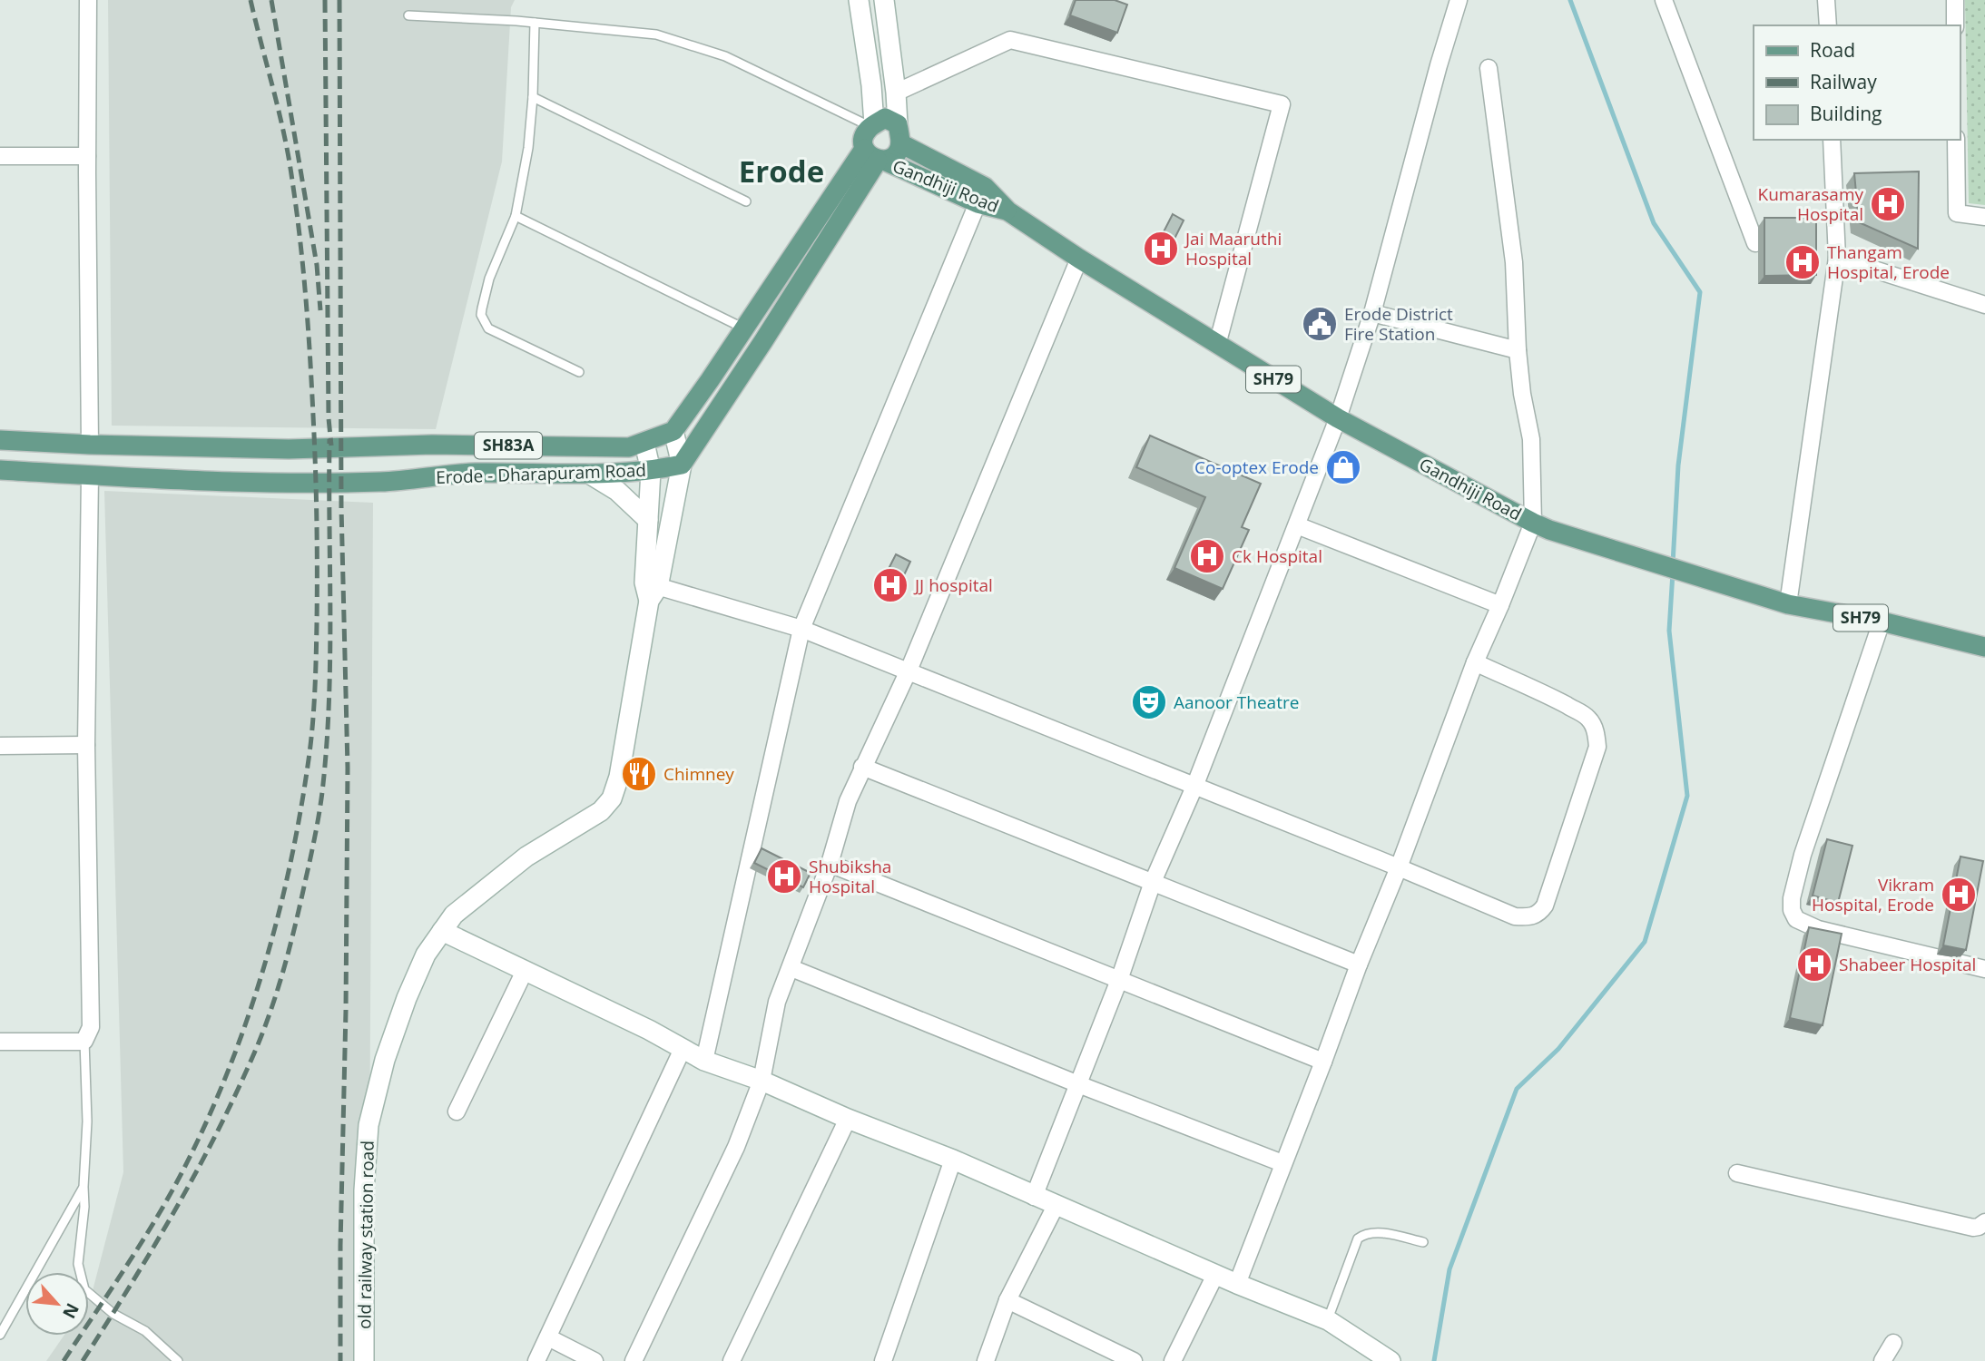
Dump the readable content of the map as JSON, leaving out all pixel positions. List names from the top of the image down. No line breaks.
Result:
{"streets":{"main road":["Gandhiji Road","SH79","SH83A","Erode - Dharapuram Road"],"street":["old railway station road"]},"districts":["Erode"],"places":{"hospital":["Kumarasamy Hospital","Jai Maaruthi Hospital","Thangam Hospital, Erode","Ck Hospital","JJ hospital","Shubiksha Hospital","Vikram Hospital, Erode","Shabeer Hospital"],"public building":["Erode District Fire Station"],"shop":["Co-optex Erode"],"theatre":["Aanoor Theatre"],"restaurant":["Chimney"]},"legend":["Road","Railway","Building"],"north":"bottom right"}
